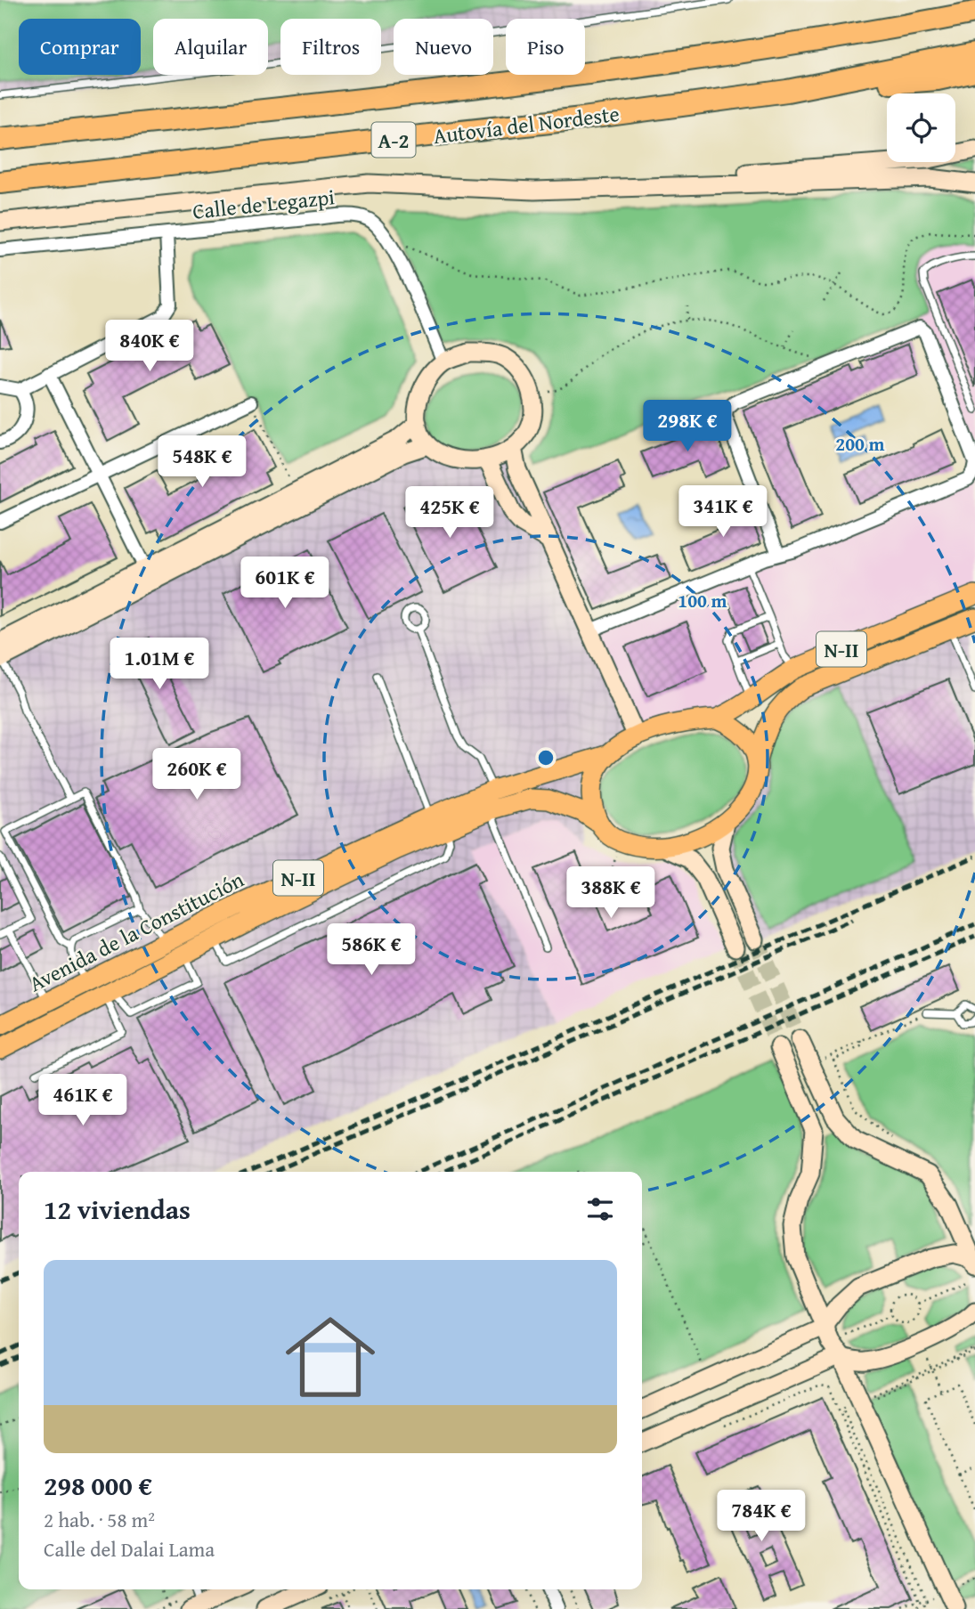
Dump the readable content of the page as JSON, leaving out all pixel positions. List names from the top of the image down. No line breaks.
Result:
{"streets":{"highway":["Autovía del Nordeste","A-2"],"main road":["N-II","Avenida de la Constitución"],"street":["Calle de Legazpi"]},"crossings":[["N-II","Avenida de la Constitución"]],"page":{"chip":["Comprar","Alquilar","Filtros","Nuevo","Piso"],"price":["840K €","298K €","548K €","341K €","425K €","601K €","1.01M €","260K €","388K €","586K €","461K €","784K €"],"heading":"12 viviendas","list":[{"name":"298 000 €","note":"2 hab. · 58 m² · Calle del Dalai Lama"}]},"rings":["200 m","100 m"]}
